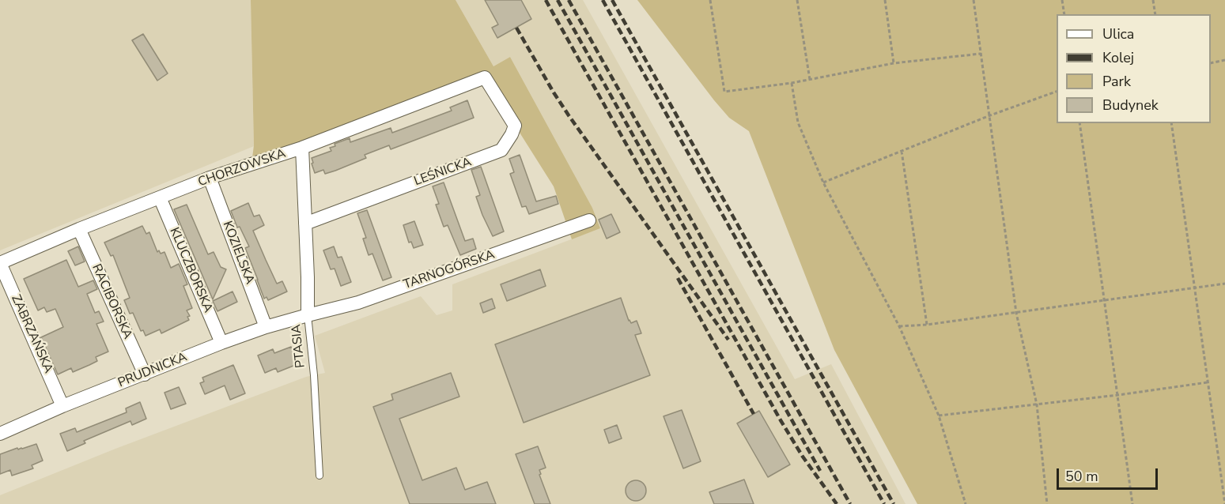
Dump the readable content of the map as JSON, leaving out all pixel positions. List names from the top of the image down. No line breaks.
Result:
{"streets":{"street":["CHORZOWSKA","LEŚNICKA","KOZIELSKA","KLUCZBORSKA","TARNOGÓRSKA","RACIBORSKA","ZABRZAŃSKA","PRUDNICKA"],"lane":["PTASIA"]},"crossings":[["CHORZOWSKA","LEŚNICKA"],["CHORZOWSKA","KOZIELSKA"],["CHORZOWSKA","KLUCZBORSKA"],["CHORZOWSKA","RACIBORSKA"],["CHORZOWSKA","ZABRZAŃSKA"],["KOZIELSKA","PRUDNICKA"],["KLUCZBORSKA","PRUDNICKA"],["TARNOGÓRSKA","PTASIA"],["TARNOGÓRSKA","PRUDNICKA"],["RACIBORSKA","PRUDNICKA"],["ZABRZAŃSKA","PRUDNICKA"],["PTASIA","PRUDNICKA"]],"legend":["Ulica","Kolej","Park","Budynek"],"scale_bar":"50 m"}
